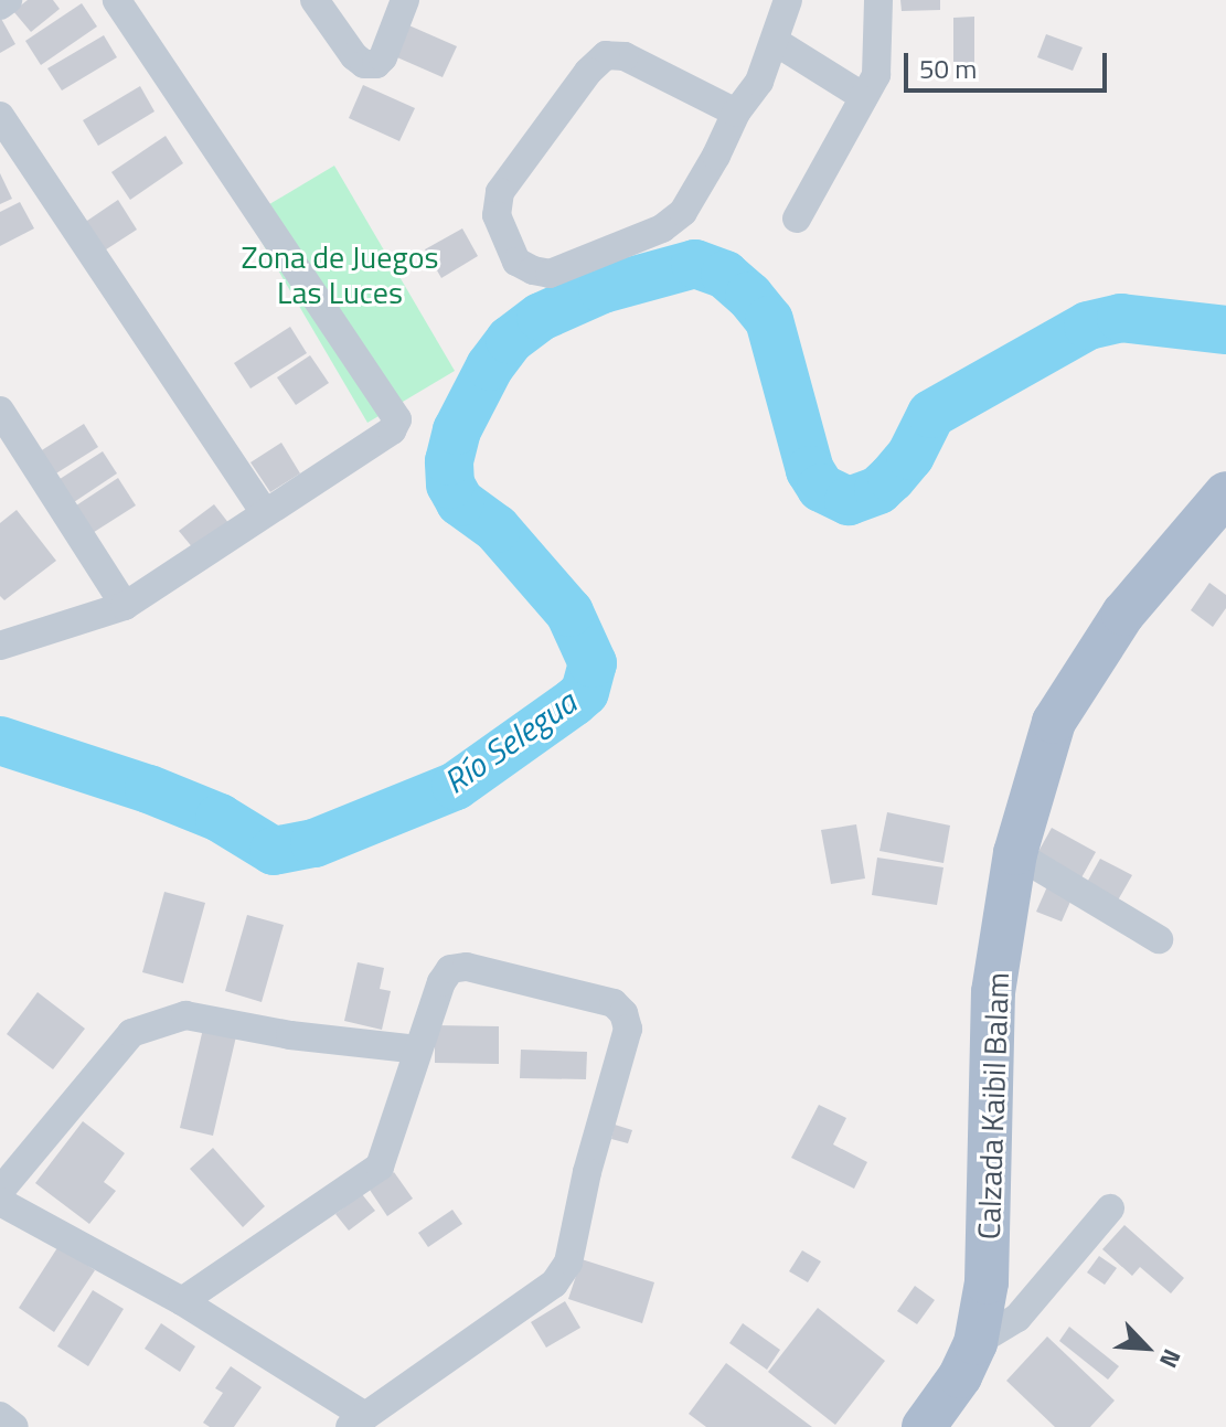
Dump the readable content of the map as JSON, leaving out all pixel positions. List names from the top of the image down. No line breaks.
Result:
{"streets":{"main road":["Calzada Kaibil Balam"]},"water":["Río Selegua"],"parks":["Zona de Juegos Las Luces"],"scale_bar":"50 m","north":"bottom right"}
